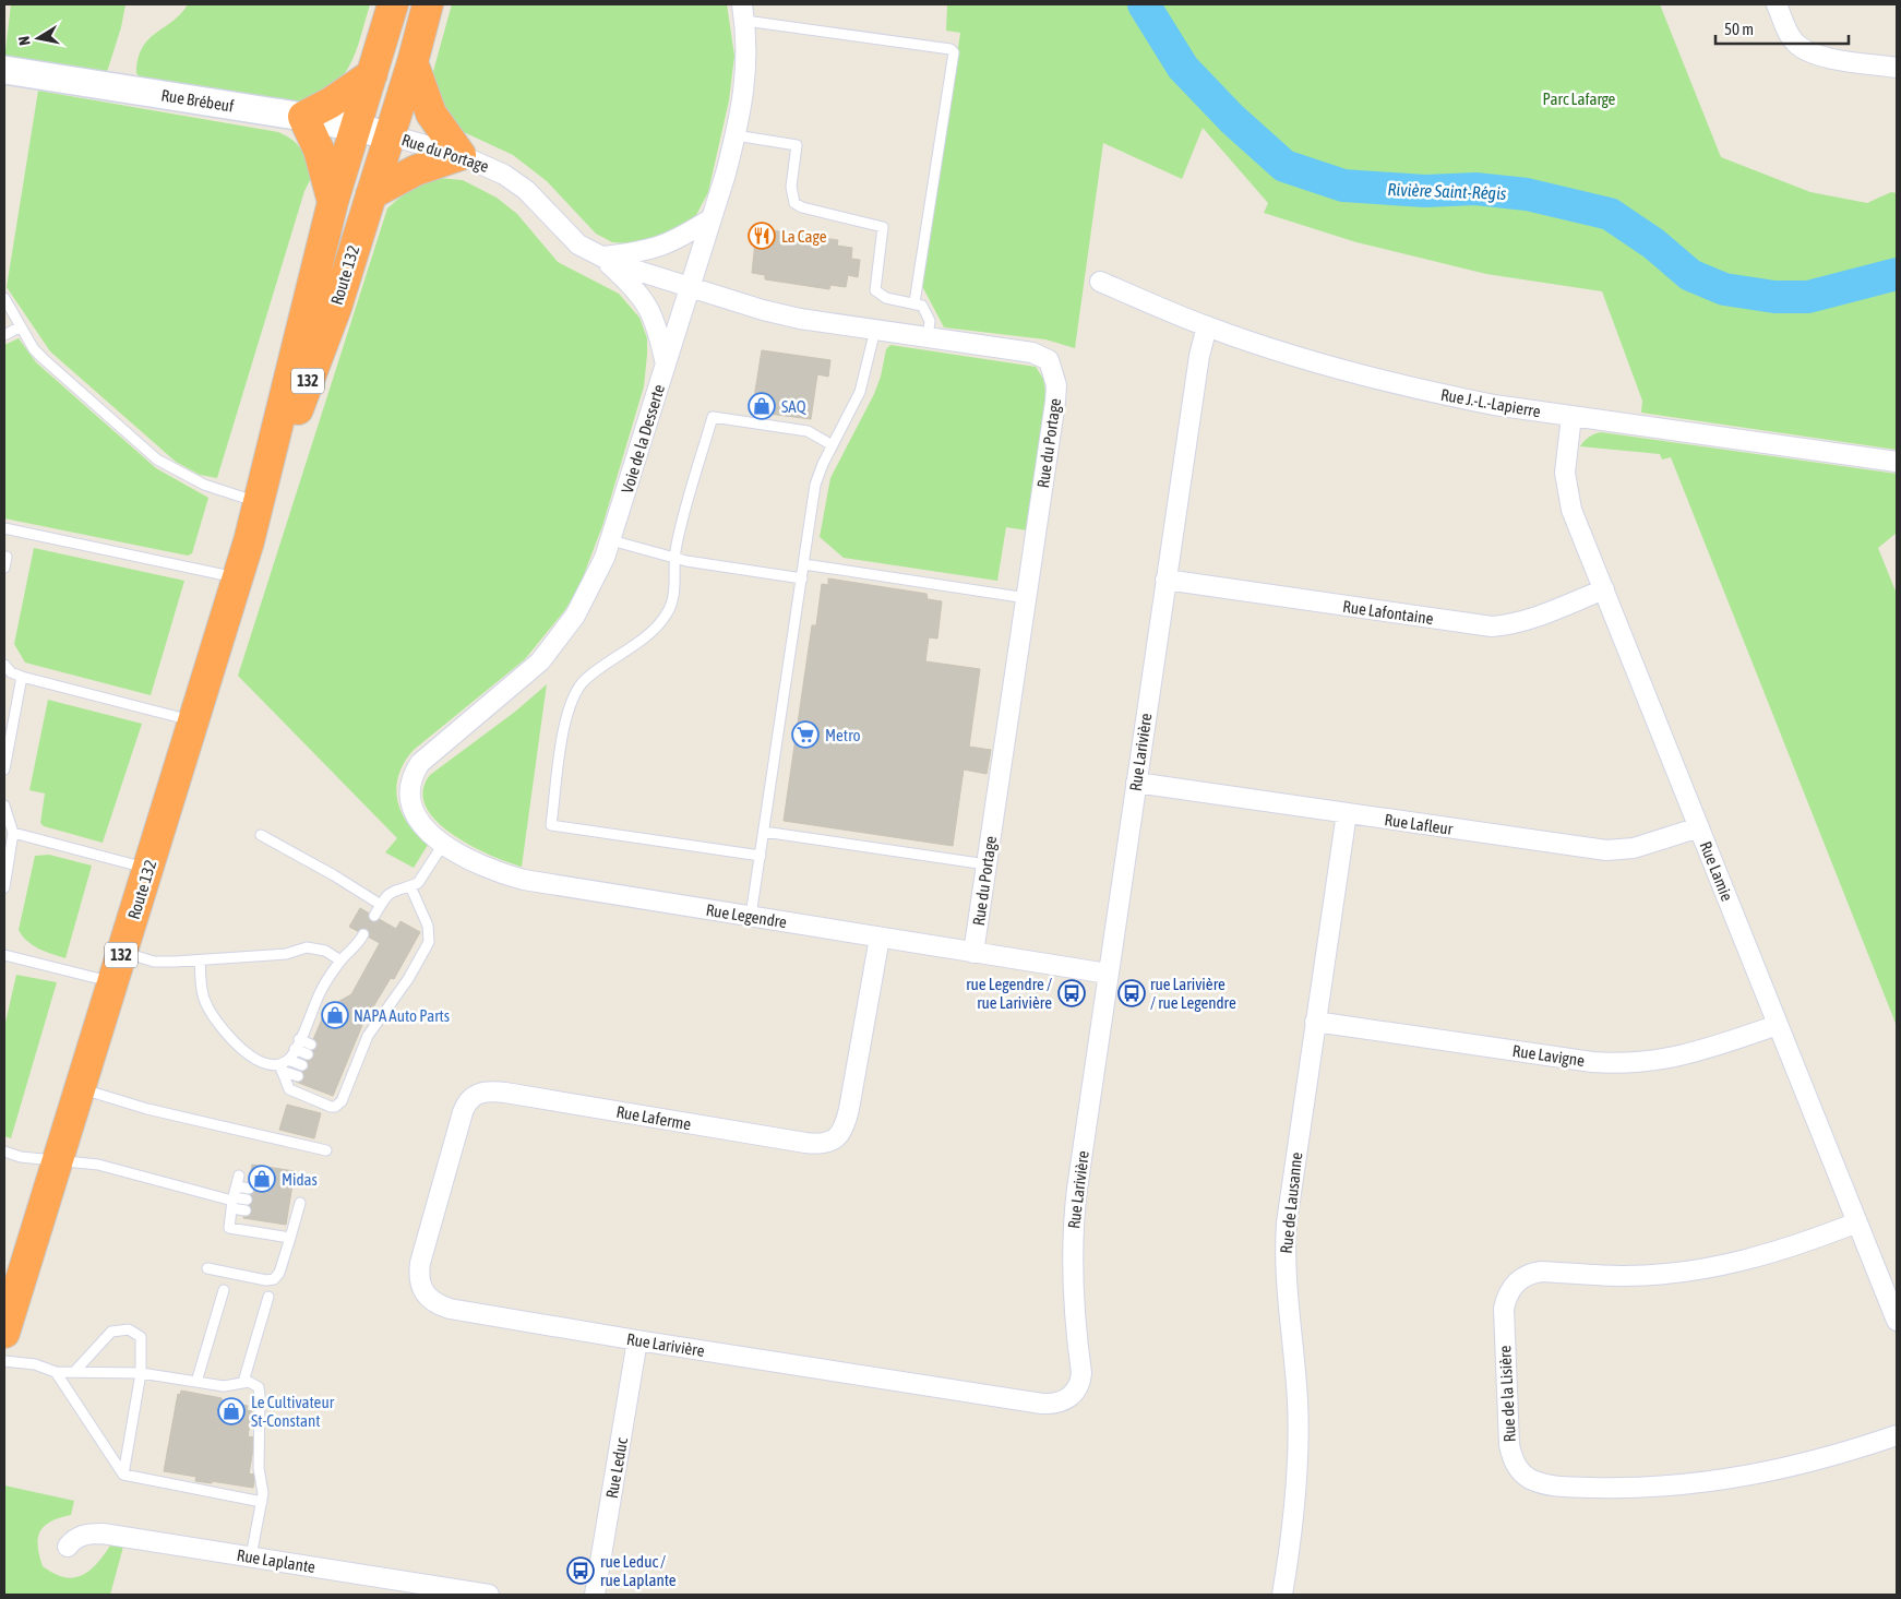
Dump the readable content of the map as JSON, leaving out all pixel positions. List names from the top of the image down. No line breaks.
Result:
{"streets":{"highway":["Route 132","132"],"street":["Rue Brébeuf","Rue du Portage","Rue J.-L.-Lapierre","Voie de la Desserte","Rue Lafontaine","Rue Larivière","Rue Lafleur","Rue Lamie","Rue Legendre","Rue Lavigne","Rue Laferme","Rue de Lausanne","Rue de la Lisière","Rue Leduc","Rue Laplante"]},"crossings":[["Rue Brébeuf","Rue du Portage"],["Rue Brébeuf","Route 132"],["Rue du Portage","Route 132"],["Rue du Portage","Voie de la Desserte"],["Rue du Portage","Rue Legendre"],["Rue J.-L.-Lapierre","Rue Larivière"],["Rue J.-L.-Lapierre","Rue Lamie"],["Voie de la Desserte","Rue Legendre"],["Rue Lafontaine","Rue Larivière"],["Rue Lafontaine","Rue Lamie"],["Rue Larivière","Rue Lafleur"],["Rue Larivière","Rue Legendre"],["Rue Larivière","Rue Laferme"],["Rue Larivière","Rue Leduc"],["Rue Lafleur","Rue Lamie"],["Rue Lafleur","Rue de Lausanne"],["Rue Lamie","Rue Lavigne"],["Rue Lamie","Rue de la Lisière"],["Rue Legendre","Rue Laferme"],["Rue Lavigne","Rue de Lausanne"]],"water":["Rivière Saint-Régis"],"parks":["Parc Lafarge"],"places":{"restaurant":["La Cage"],"shop":["SAQ","NAPA Auto Parts","Midas","Le Cultivateur St-Constant"],"supermarket":["Metro"],"bus stop":["rue Legendre / rue Larivière","rue Larivière / rue Legendre","rue Leduc / rue Laplante"]},"scale_bar":"50 m","north":"left"}
